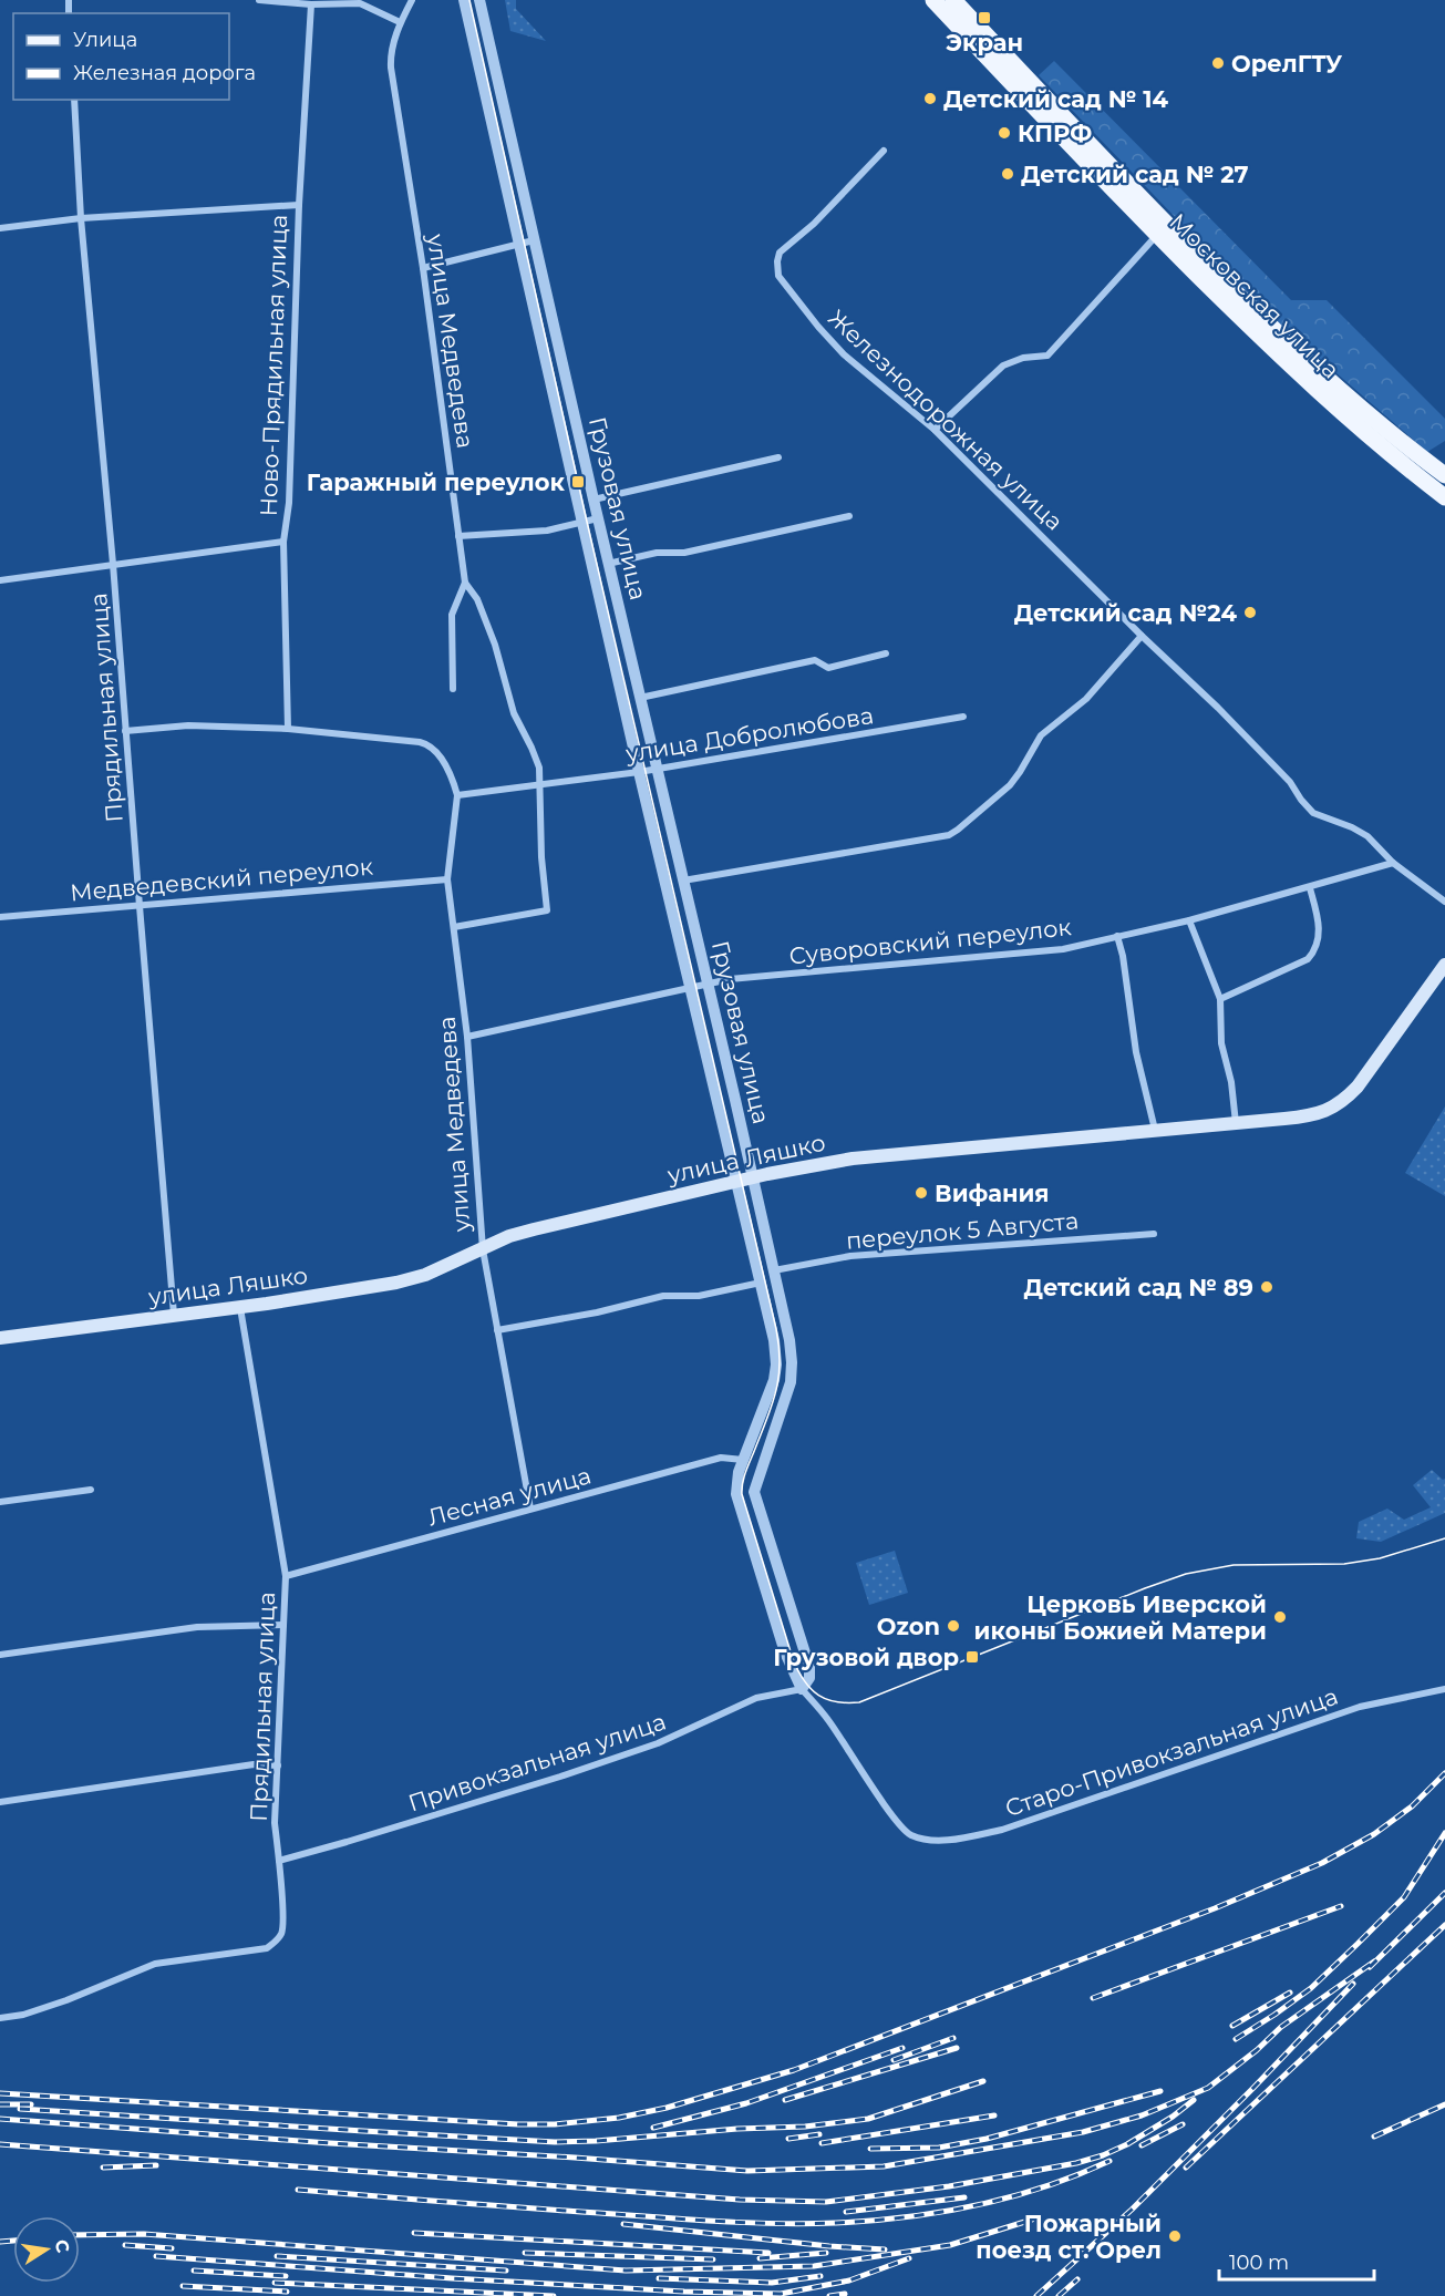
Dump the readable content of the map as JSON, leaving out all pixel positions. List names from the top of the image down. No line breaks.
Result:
{"streets":{"main road":["Московская улица","улица Ляшко"],"street":["улица Медведева","Ново-Прядильная улица","Железнодорожная улица","Грузовая улица","Прядильная улица","улица Добролюбова","Медведевский переулок","Суворовский переулок","переулок 5 Августа","Лесная улица","Старо-Привокзальная улица","Привокзальная улица"]},"crossings":[["улица Медведева","улица Добролюбова"],["улица Медведева","Медведевский переулок"],["улица Медведева","Суворовский переулок"],["улица Медведева","улица Ляшко"],["улица Медведева","Лесная улица"],["Железнодорожная улица","Суворовский переулок"],["Грузовая улица","улица Добролюбова"],["Грузовая улица","Суворовский переулок"],["Грузовая улица","улица Ляшко"],["Грузовая улица","переулок 5 Августа"],["Грузовая улица","Лесная улица"],["Грузовая улица","Старо-Привокзальная улица"],["Грузовая улица","Привокзальная улица"],["Прядильная улица","Медведевский переулок"],["Прядильная улица","улица Ляшко"],["Прядильная улица","Лесная улица"],["Прядильная улица","Привокзальная улица"],["Старо-Привокзальная улица","Привокзальная улица"]],"places":{"transit":["Экран","Гаражный переулок","Грузовой двор"],"other":["ОрелГТУ","Детский сад № 14","КПРФ","Детский сад № 27","Детский сад №24","Вифания","Детский сад № 89","Церковь Иверской иконы Божией Матери","Ozon","Пожарный поезд ст. Орел"]},"legend":["Улица","Железная дорога"],"scale_bar":"100 m","north":"right"}
